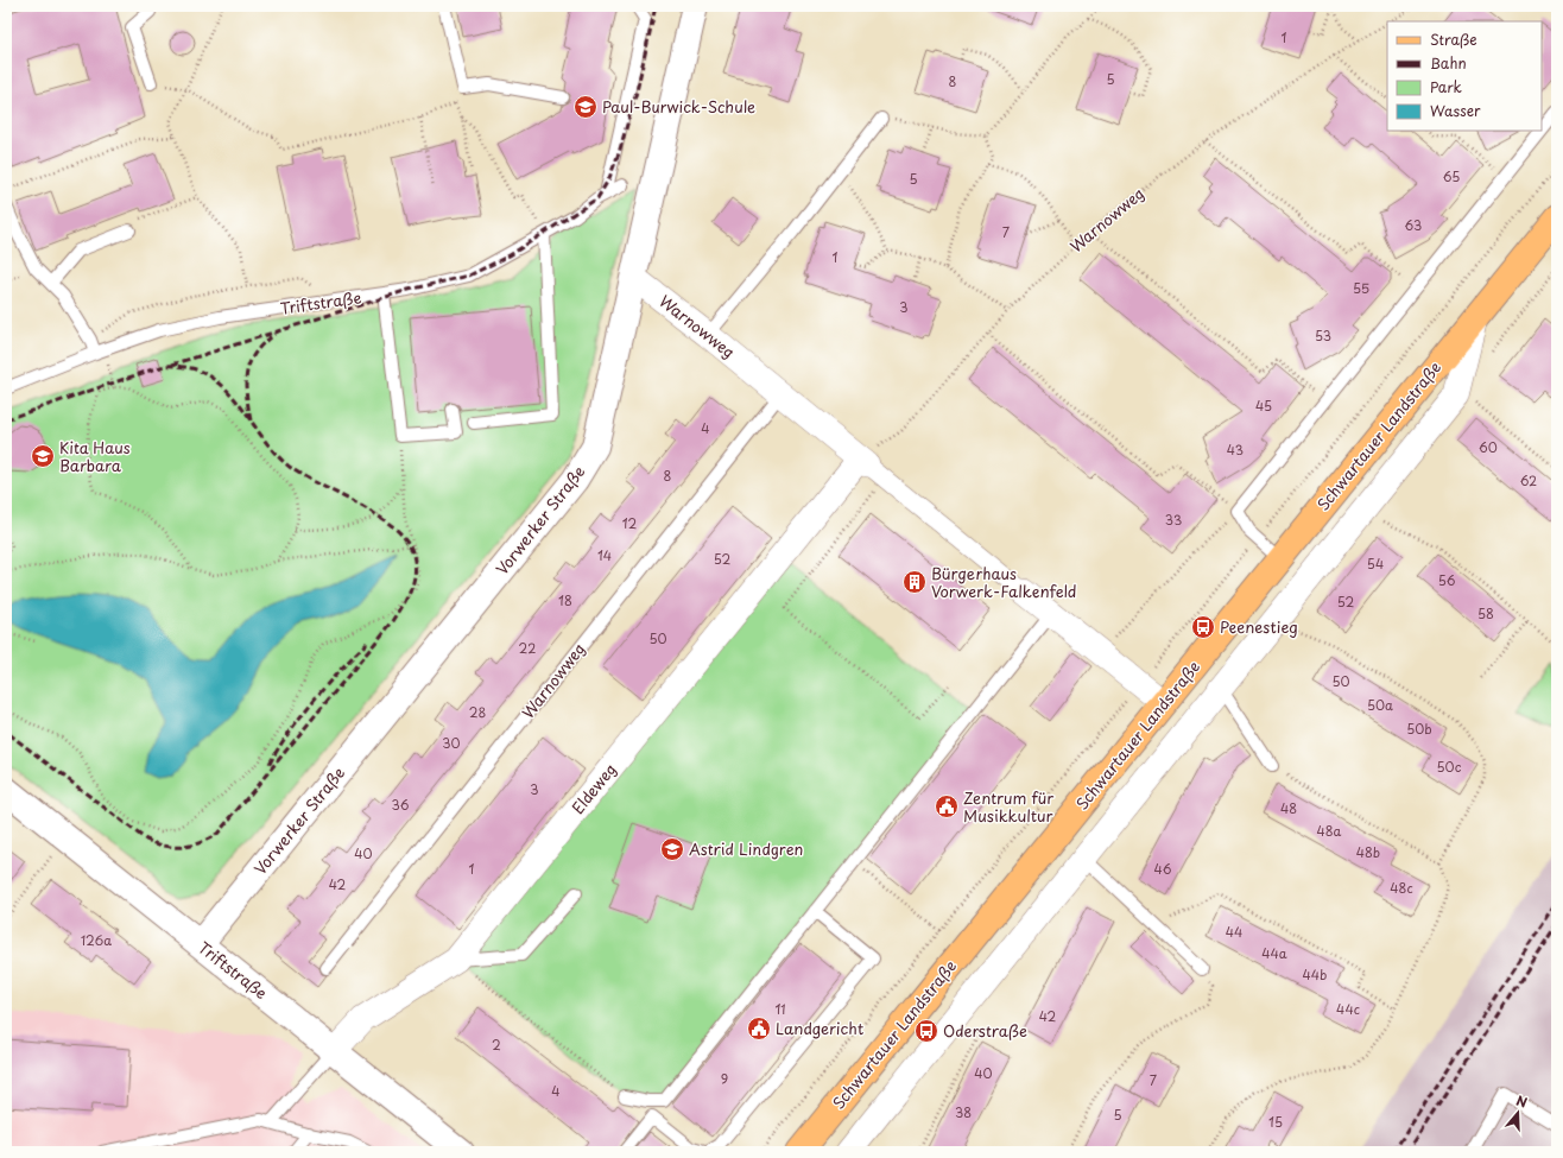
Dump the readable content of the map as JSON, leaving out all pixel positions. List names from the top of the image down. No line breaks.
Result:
{"streets":{"main road":["Schwartauer Landstraße"],"street":["Warnowweg","Triftstraße","Vorwerker Straße","Eldeweg"]},"crossings":[["Warnowweg","Vorwerker Straße"],["Warnowweg","Eldeweg"],["Triftstraße","Vorwerker Straße"],["Triftstraße","Eldeweg"]],"places":{"school or university":["Paul-Burwick-Schule","Kita Haus Barbara","Astrid Lindgren"],"building":["Bürgerhaus Vorwerk-Falkenfeld"],"bus stop":["Peenestieg","Oderstraße"],"public building":["Zentrum für Musikkultur","Landgericht"]},"house_numbers":["1","5","8","65","5","63","7","1","55","3","53","45","4","60","43","8","62","33","12","14","52","54","56","18","52","58","50","22","50","50a","28","50b","30","50c","3","36","48","48a","48b","40","1","46","42","48c","44","126a","44a","44b","11","44c","42","2","40","9","7","4","38","5","15"],"legend":["Straße","Bahn","Park","Wasser"],"north":"top"}
